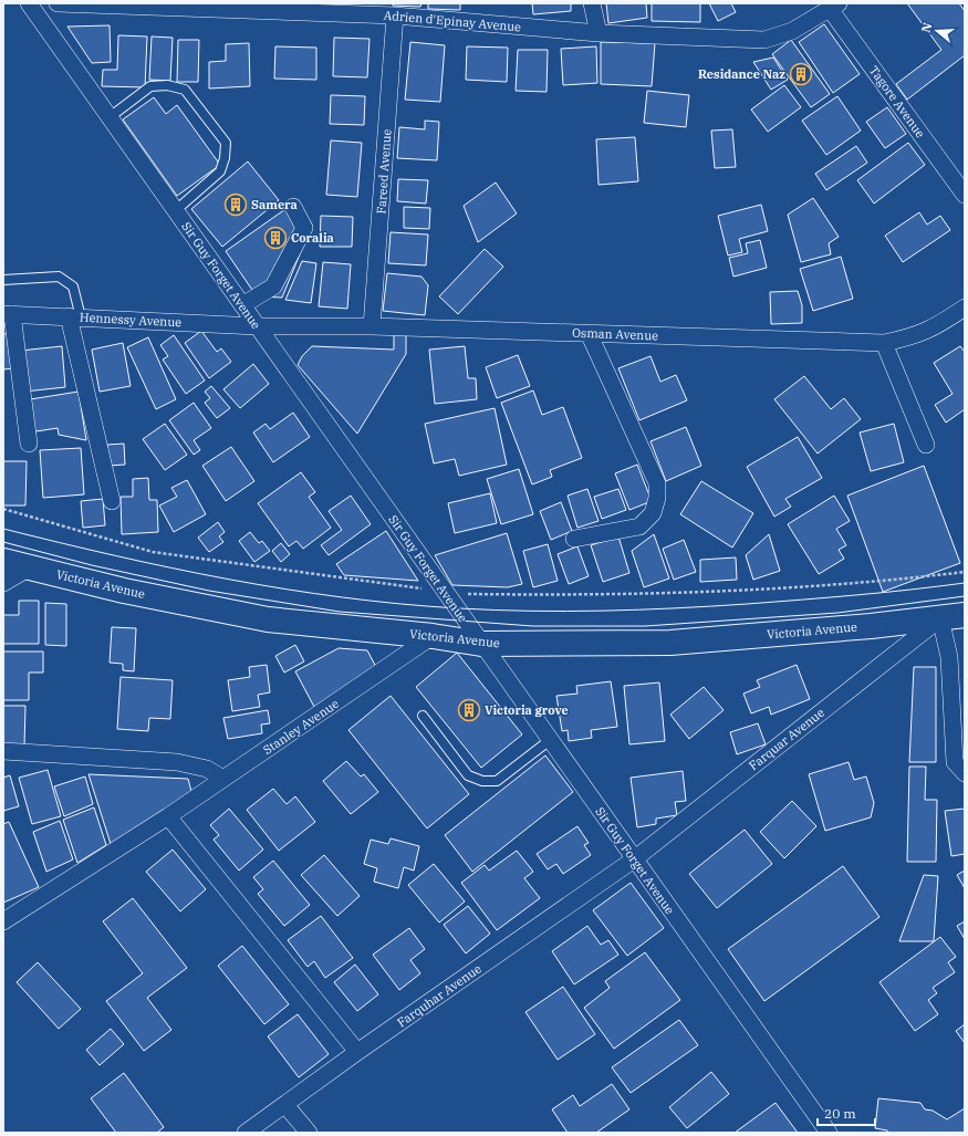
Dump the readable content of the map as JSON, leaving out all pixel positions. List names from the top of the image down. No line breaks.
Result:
{"streets":{"main road":["Victoria Avenue"],"street":["Adrien d'Epinay Avenue","Tagore Avenue","Fareed Avenue","Sir Guy Forget Avenue","Hennessy Avenue","Osman Avenue","Stanley Avenue","Farquar Avenue","Farquhar Avenue"]},"crossings":[["Adrien d'Epinay Avenue","Tagore Avenue"],["Adrien d'Epinay Avenue","Fareed Avenue"],["Fareed Avenue","Osman Avenue"],["Sir Guy Forget Avenue","Hennessy Avenue"],["Sir Guy Forget Avenue","Osman Avenue"],["Sir Guy Forget Avenue","Victoria Avenue"],["Sir Guy Forget Avenue","Farquar Avenue"],["Sir Guy Forget Avenue","Farquhar Avenue"],["Hennessy Avenue","Osman Avenue"],["Victoria Avenue","Stanley Avenue"],["Victoria Avenue","Farquar Avenue"],["Farquar Avenue","Farquhar Avenue"]],"places":{"building":["Residance Naz","Samera","Coralia","Victoria grove"]},"scale_bar":"20 m","north":"left"}
